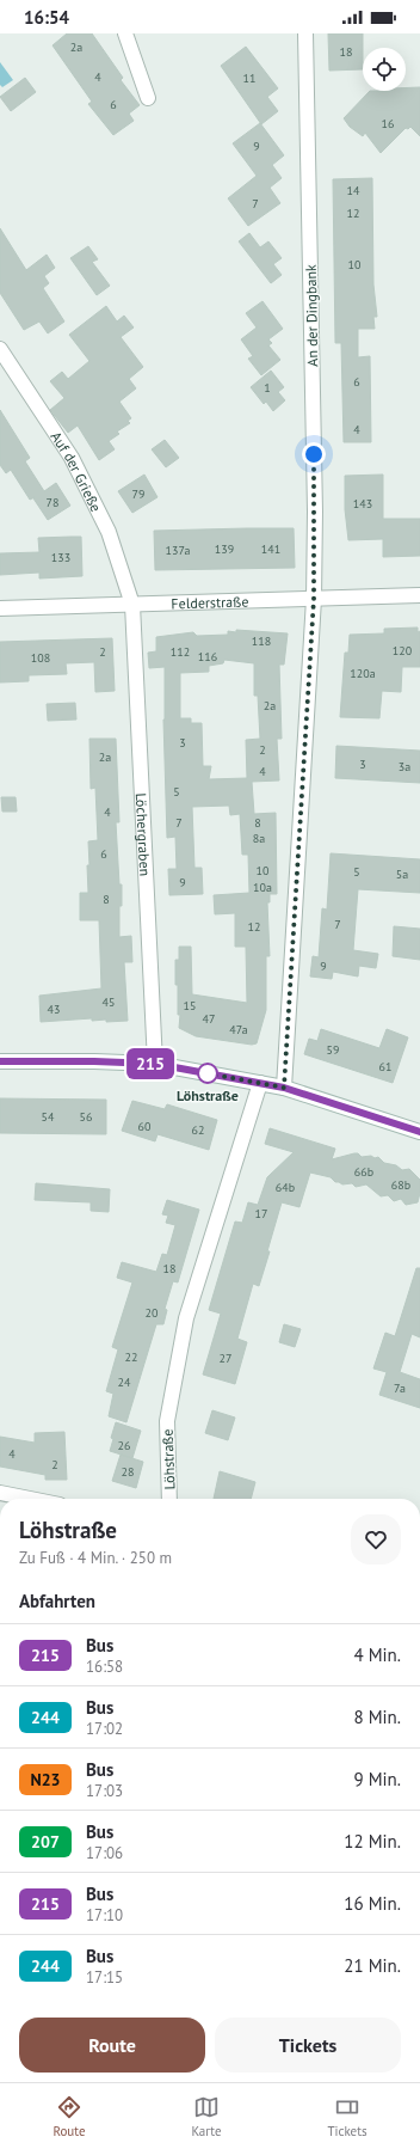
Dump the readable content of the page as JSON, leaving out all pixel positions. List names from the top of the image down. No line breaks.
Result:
{"streets":{"street":["An der Dingbank","Auf der Grieße","Felderstraße","Löchergraben","Löhstraße"]},"crossings":[["An der Dingbank","Felderstraße"],["Auf der Grieße","Felderstraße"],["Auf der Grieße","Löchergraben"],["Felderstraße","Löchergraben"]],"places":["Löhstraße"],"lines":["bus line 215"],"house_numbers":["2a","18","4","11","6","16","9","14","7","12","10","6","1","4","79","78","143","139","141","137a","133","118","120","2","112","116","108","120a","2a","3","2","2a","3","3a","4","5","4","7","8","8a","6","10","5","5a","9","10a","8","7","12","9","45","15","43","47","47a","59","61","54","56","60","62","66b","68b","64b","17","18","20","22","27","24","7a","26","4","2","28"],"page":{"status":"16:54","on_map":"215","heading":[["Löhstraße","Zu Fuß · 4 Min. · 250 m"],"Abfahrten"],"list":[{"mark":"215","name":"Bus","note":"16:58","value":"4 Min."},{"mark":"244","name":"Bus","note":"17:02","value":"8 Min."},{"mark":"N23","name":"Bus","note":"17:03","value":"9 Min."},{"mark":"207","name":"Bus","note":"17:06","value":"12 Min."},{"mark":"215","name":"Bus","note":"17:10","value":"16 Min."},{"mark":"244","name":"Bus","note":"17:15","value":"21 Min."}],"buttons":["Route","Tickets"],"tabs":["Route","Karte","Tickets"]}}
